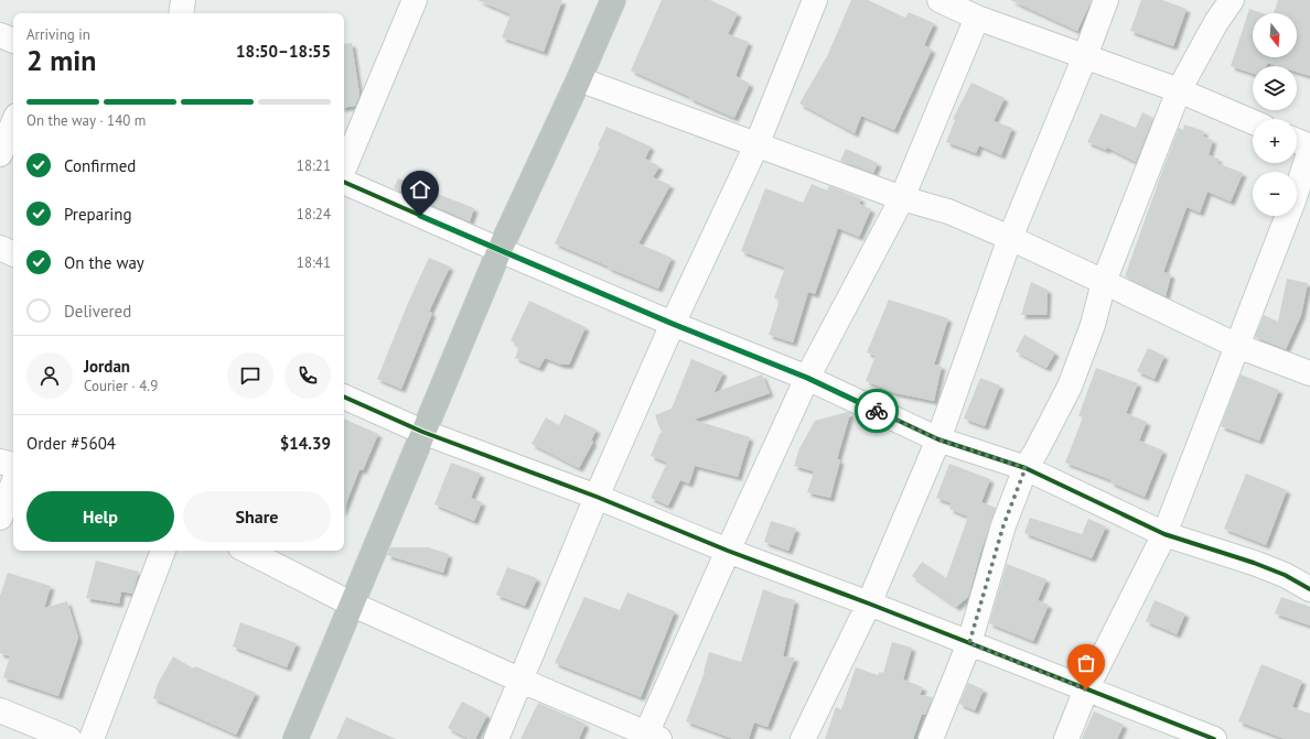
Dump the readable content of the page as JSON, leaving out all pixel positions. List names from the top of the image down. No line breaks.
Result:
{"north":"bottom","page":{"map_buttons":["+","−"],"heading":["2 min","Arriving in","18:50–18:55"],"panel":["Jordan","Courier · 4.9","Order #5604","$14.39"],"bar":"On the way · 140 m","list":[["Confirmed","18:21"],["Preparing","18:24"],["On the way","18:41"],"Delivered"],"buttons":["Help","Share"]}}
